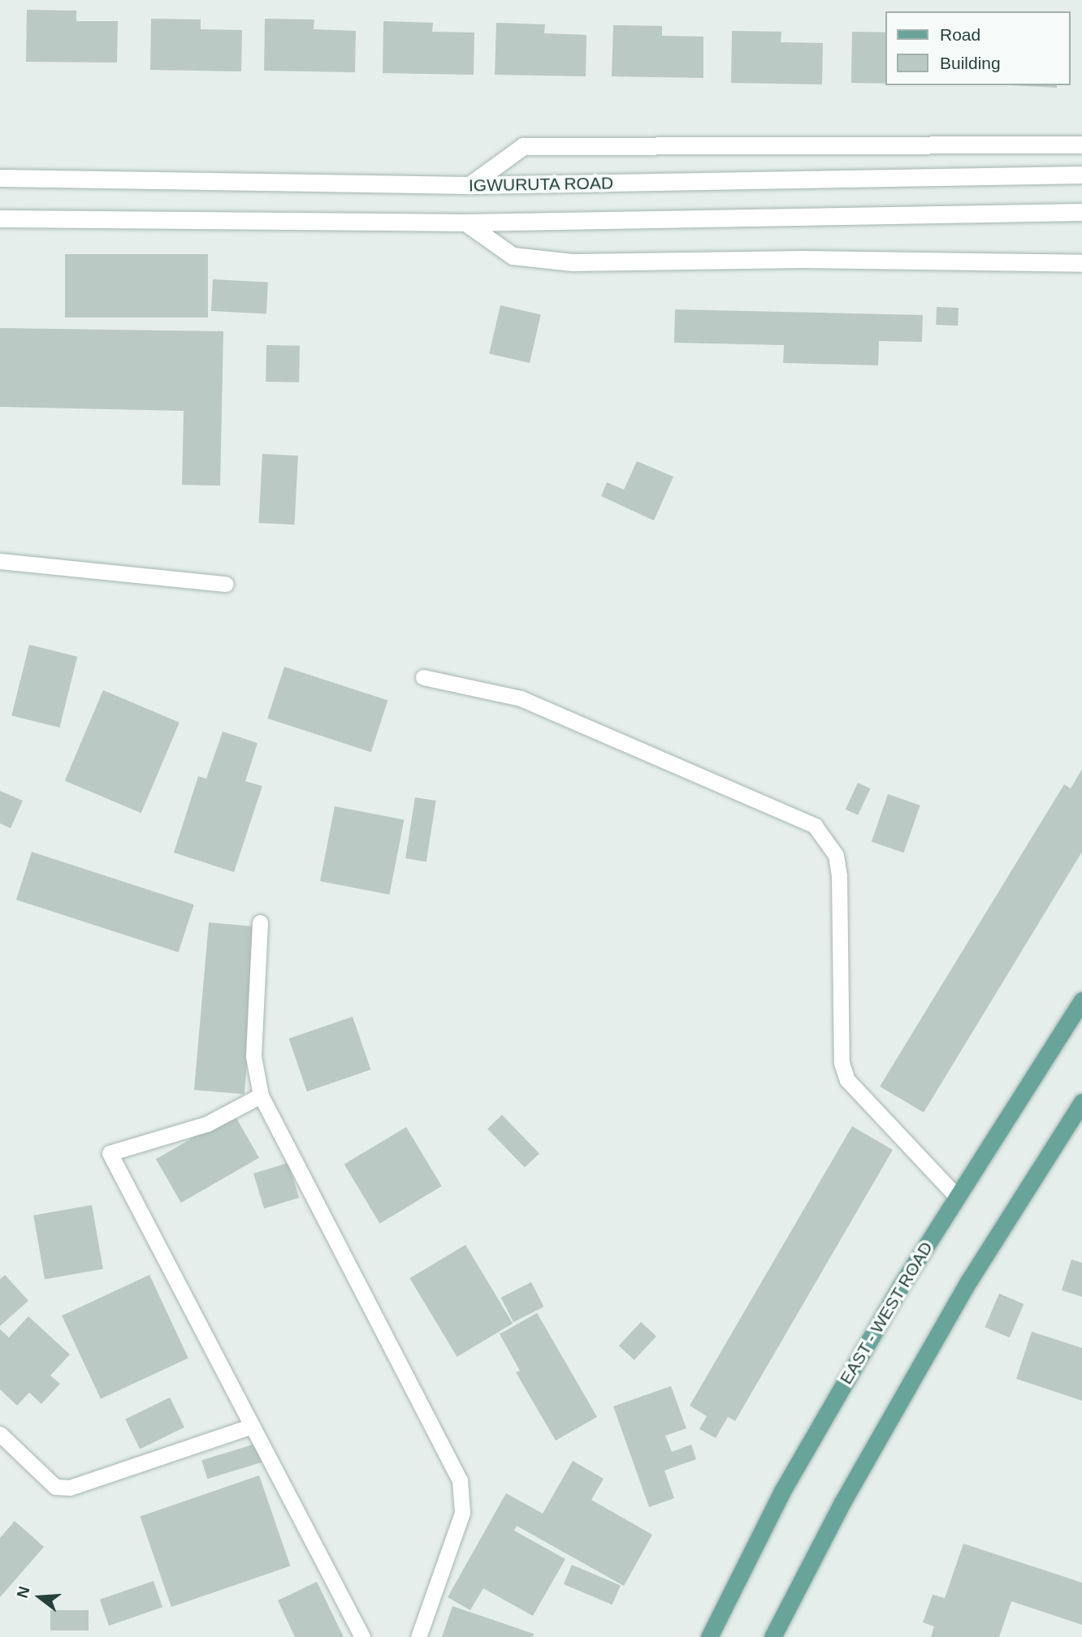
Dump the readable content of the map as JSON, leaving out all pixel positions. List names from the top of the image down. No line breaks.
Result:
{"streets":{"main road":["IGWURUTA ROAD","EAST - WEST ROAD"]},"legend":["Road","Building"],"north":"left"}
